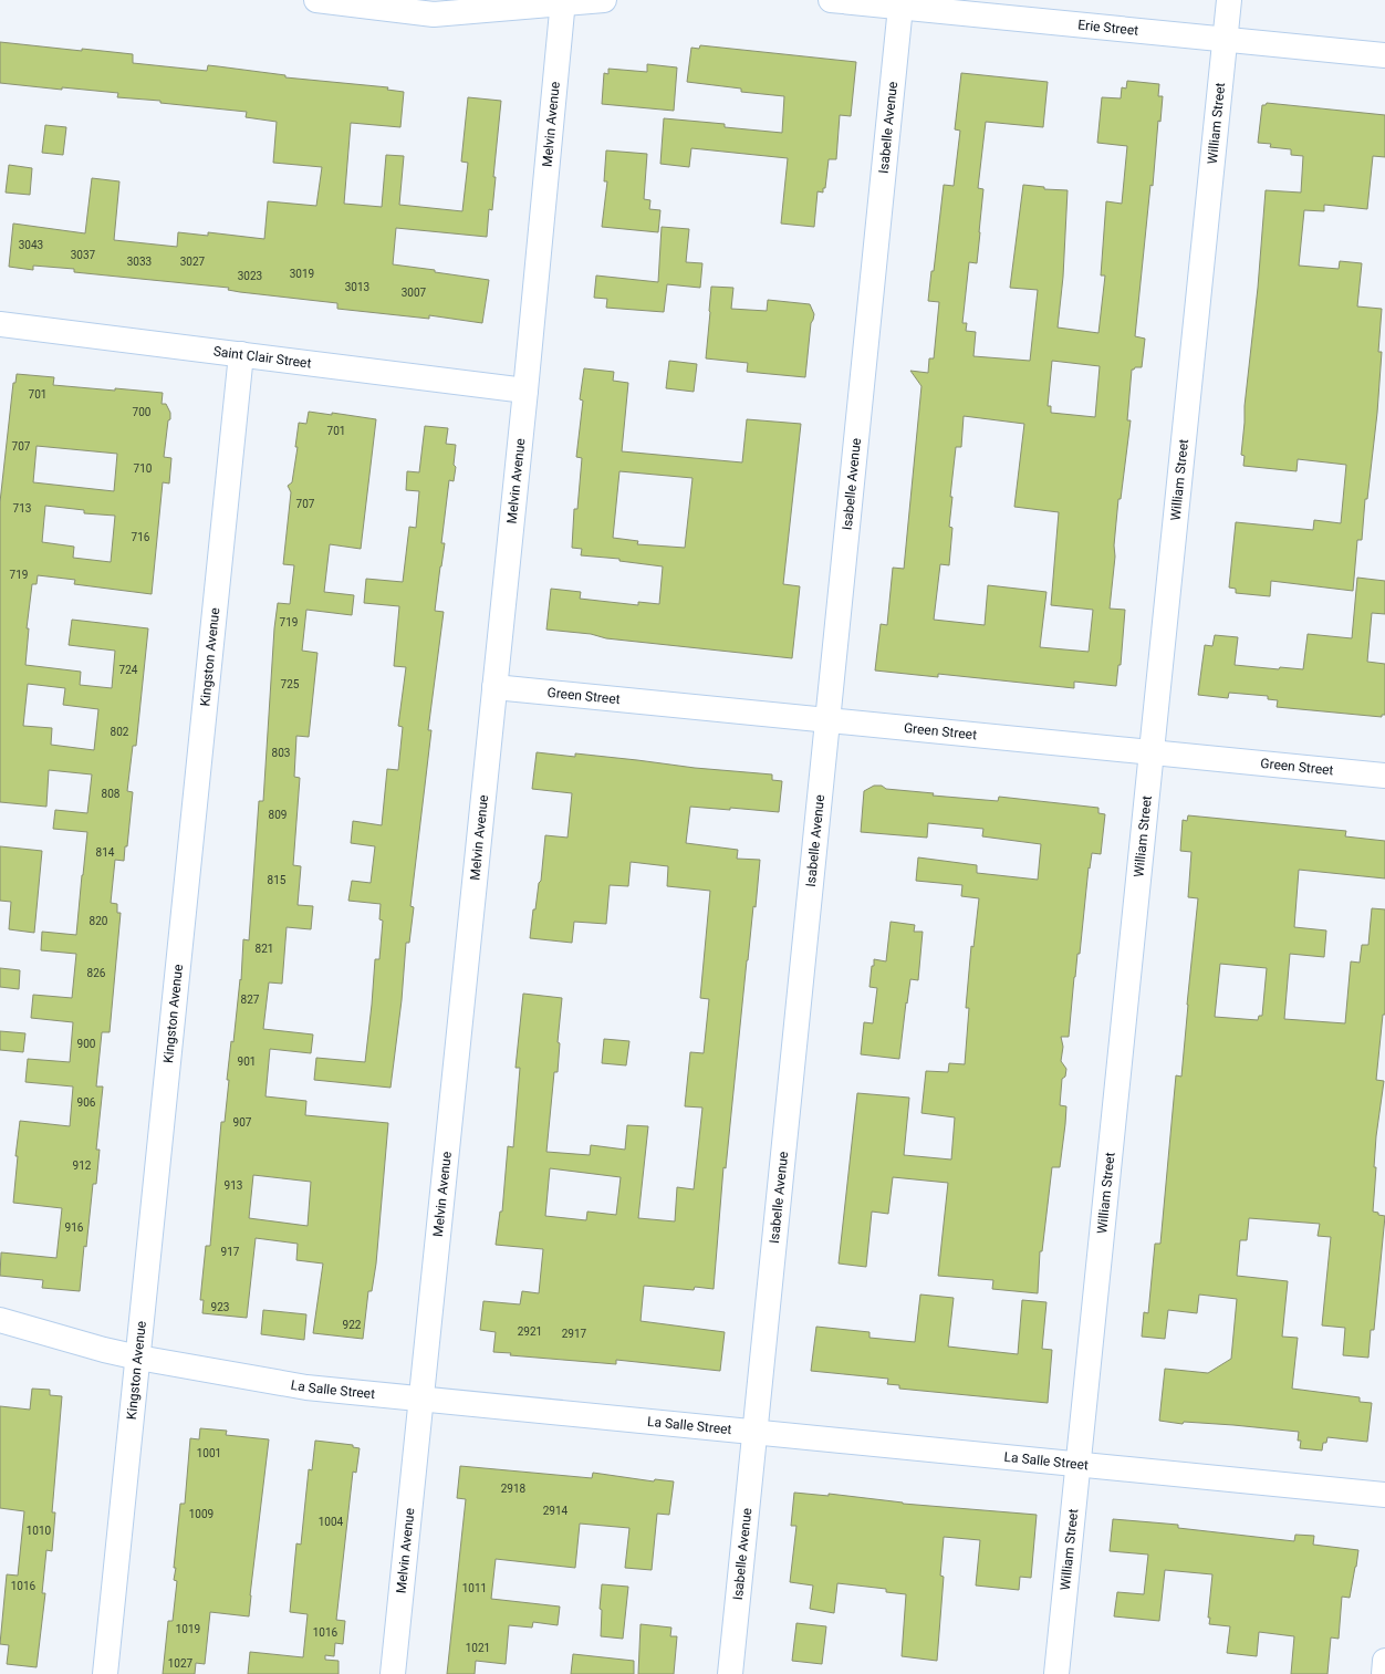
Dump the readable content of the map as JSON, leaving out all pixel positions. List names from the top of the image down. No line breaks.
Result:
{"streets":{"street":["Erie Street","Melvin Avenue","William Street","Isabelle Avenue","Saint Clair Street","Kingston Avenue","Green Street","La Salle Street"]},"crossings":[["Erie Street","William Street"],["Erie Street","Isabelle Avenue"],["Melvin Avenue","Saint Clair Street"],["Melvin Avenue","Green Street"],["Melvin Avenue","La Salle Street"],["William Street","Green Street"],["William Street","La Salle Street"],["Isabelle Avenue","Green Street"],["Isabelle Avenue","La Salle Street"],["Saint Clair Street","Kingston Avenue"],["Kingston Avenue","La Salle Street"]],"house_numbers":["3043","3037","3033","3027","3019","3023","3013","3007","701","700","701","707","710","707","713","716","719","719","724","725","802","803","808","809","814","815","820","821","826","827","900","901","906","907","912","913","916","917","923","922","2921","2917","1001","2918","2914","1009","1004","1010","1016","1011","1019","1016","1021","1027"]}
